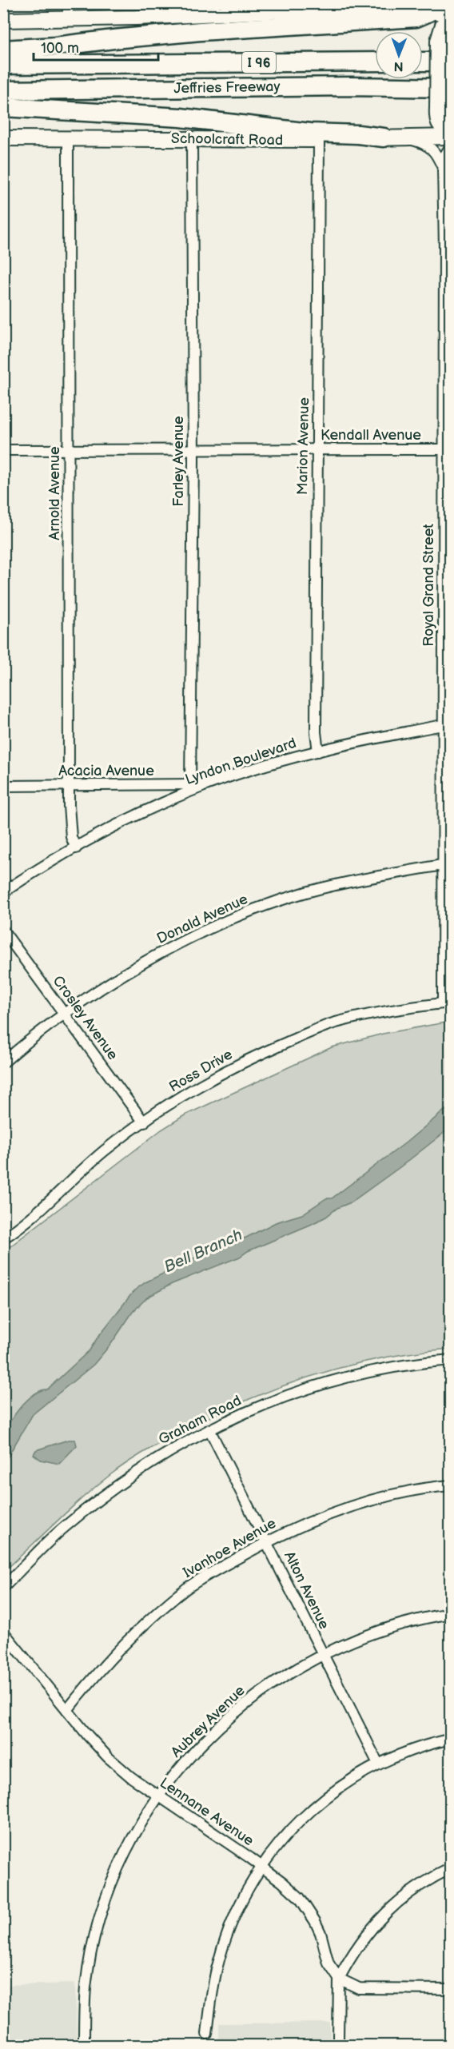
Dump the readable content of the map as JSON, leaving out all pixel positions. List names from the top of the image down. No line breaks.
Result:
{"streets":{"highway":["I 96","Jeffries Freeway"],"main road":["Schoolcraft Road"],"street":["Kendall Avenue","Marion Avenue","Farley Avenue","Arnold Avenue","Royal Grand Street","Lyndon Boulevard","Acacia Avenue","Donald Avenue","Crosley Avenue","Ross Drive","Graham Road","Ivanhoe Avenue","Alton Avenue","Aubrey Avenue","Lennane Avenue"]},"crossings":[["Schoolcraft Road","Marion Avenue"],["Schoolcraft Road","Farley Avenue"],["Schoolcraft Road","Arnold Avenue"],["Kendall Avenue","Marion Avenue"],["Kendall Avenue","Farley Avenue"],["Kendall Avenue","Arnold Avenue"],["Kendall Avenue","Royal Grand Street"],["Marion Avenue","Lyndon Boulevard"],["Farley Avenue","Acacia Avenue"],["Arnold Avenue","Lyndon Boulevard"],["Arnold Avenue","Acacia Avenue"],["Royal Grand Street","Lyndon Boulevard"],["Royal Grand Street","Donald Avenue"],["Royal Grand Street","Ross Drive"],["Lyndon Boulevard","Acacia Avenue"],["Donald Avenue","Crosley Avenue"],["Crosley Avenue","Ross Drive"],["Graham Road","Alton Avenue"],["Ivanhoe Avenue","Alton Avenue"],["Ivanhoe Avenue","Lennane Avenue"],["Alton Avenue","Aubrey Avenue"],["Aubrey Avenue","Lennane Avenue"]],"water":["Bell Branch"],"scale_bar":"100 m","north":"bottom"}
